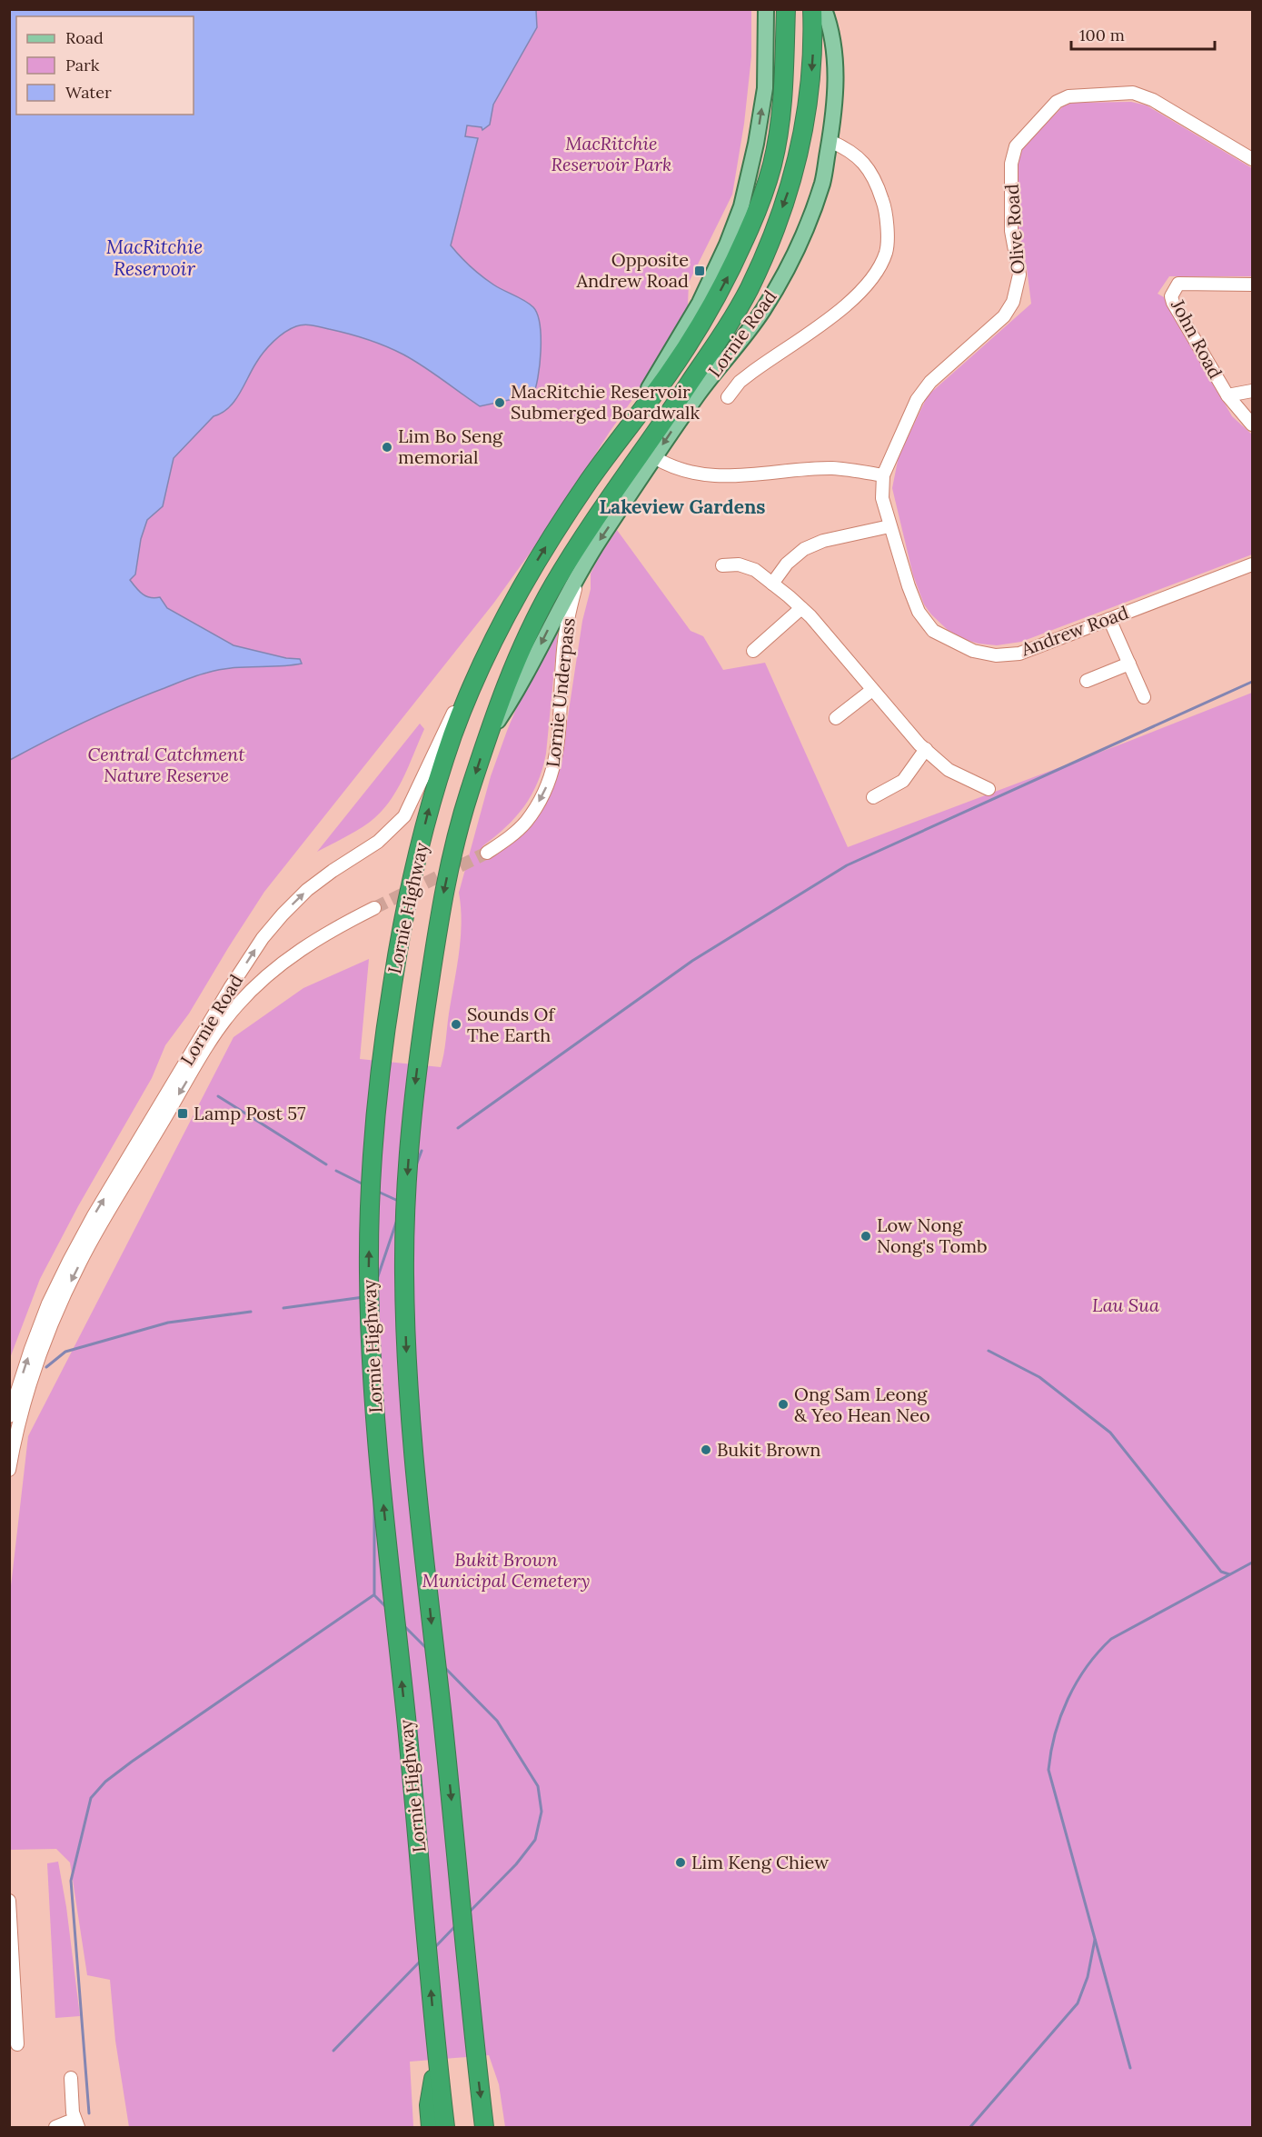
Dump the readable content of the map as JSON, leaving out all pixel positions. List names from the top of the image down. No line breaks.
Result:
{"streets":{"highway":["Lornie Road","Lornie Highway"],"street":["Olive Road","John Road","Andrew Road","Lornie Underpass"]},"crossings":[["Olive Road","Andrew Road"],["Lornie Road","Lornie Underpass"],["Lornie Road","Lornie Highway"]],"one_way":["Lornie Underpass"],"districts":["Lakeview Gardens"],"water":["MacRitchie Reservoir"],"parks":["MacRitchie Reservoir Park","Central Catchment Nature Reserve","Lau Sua","Bukit Brown Municipal Cemetery"],"places":{"transit":["Opposite Andrew Road","Lamp Post 57"],"other":["MacRitchie Reservoir Submerged Boardwalk","Lim Bo Seng memorial","Sounds Of The Earth","Low Nong Nong's Tomb","Ong Sam Leong & Yeo Hean Neo","Bukit Brown","Lim Keng Chiew"]},"legend":["Road","Park","Water"],"scale_bar":"100 m"}
